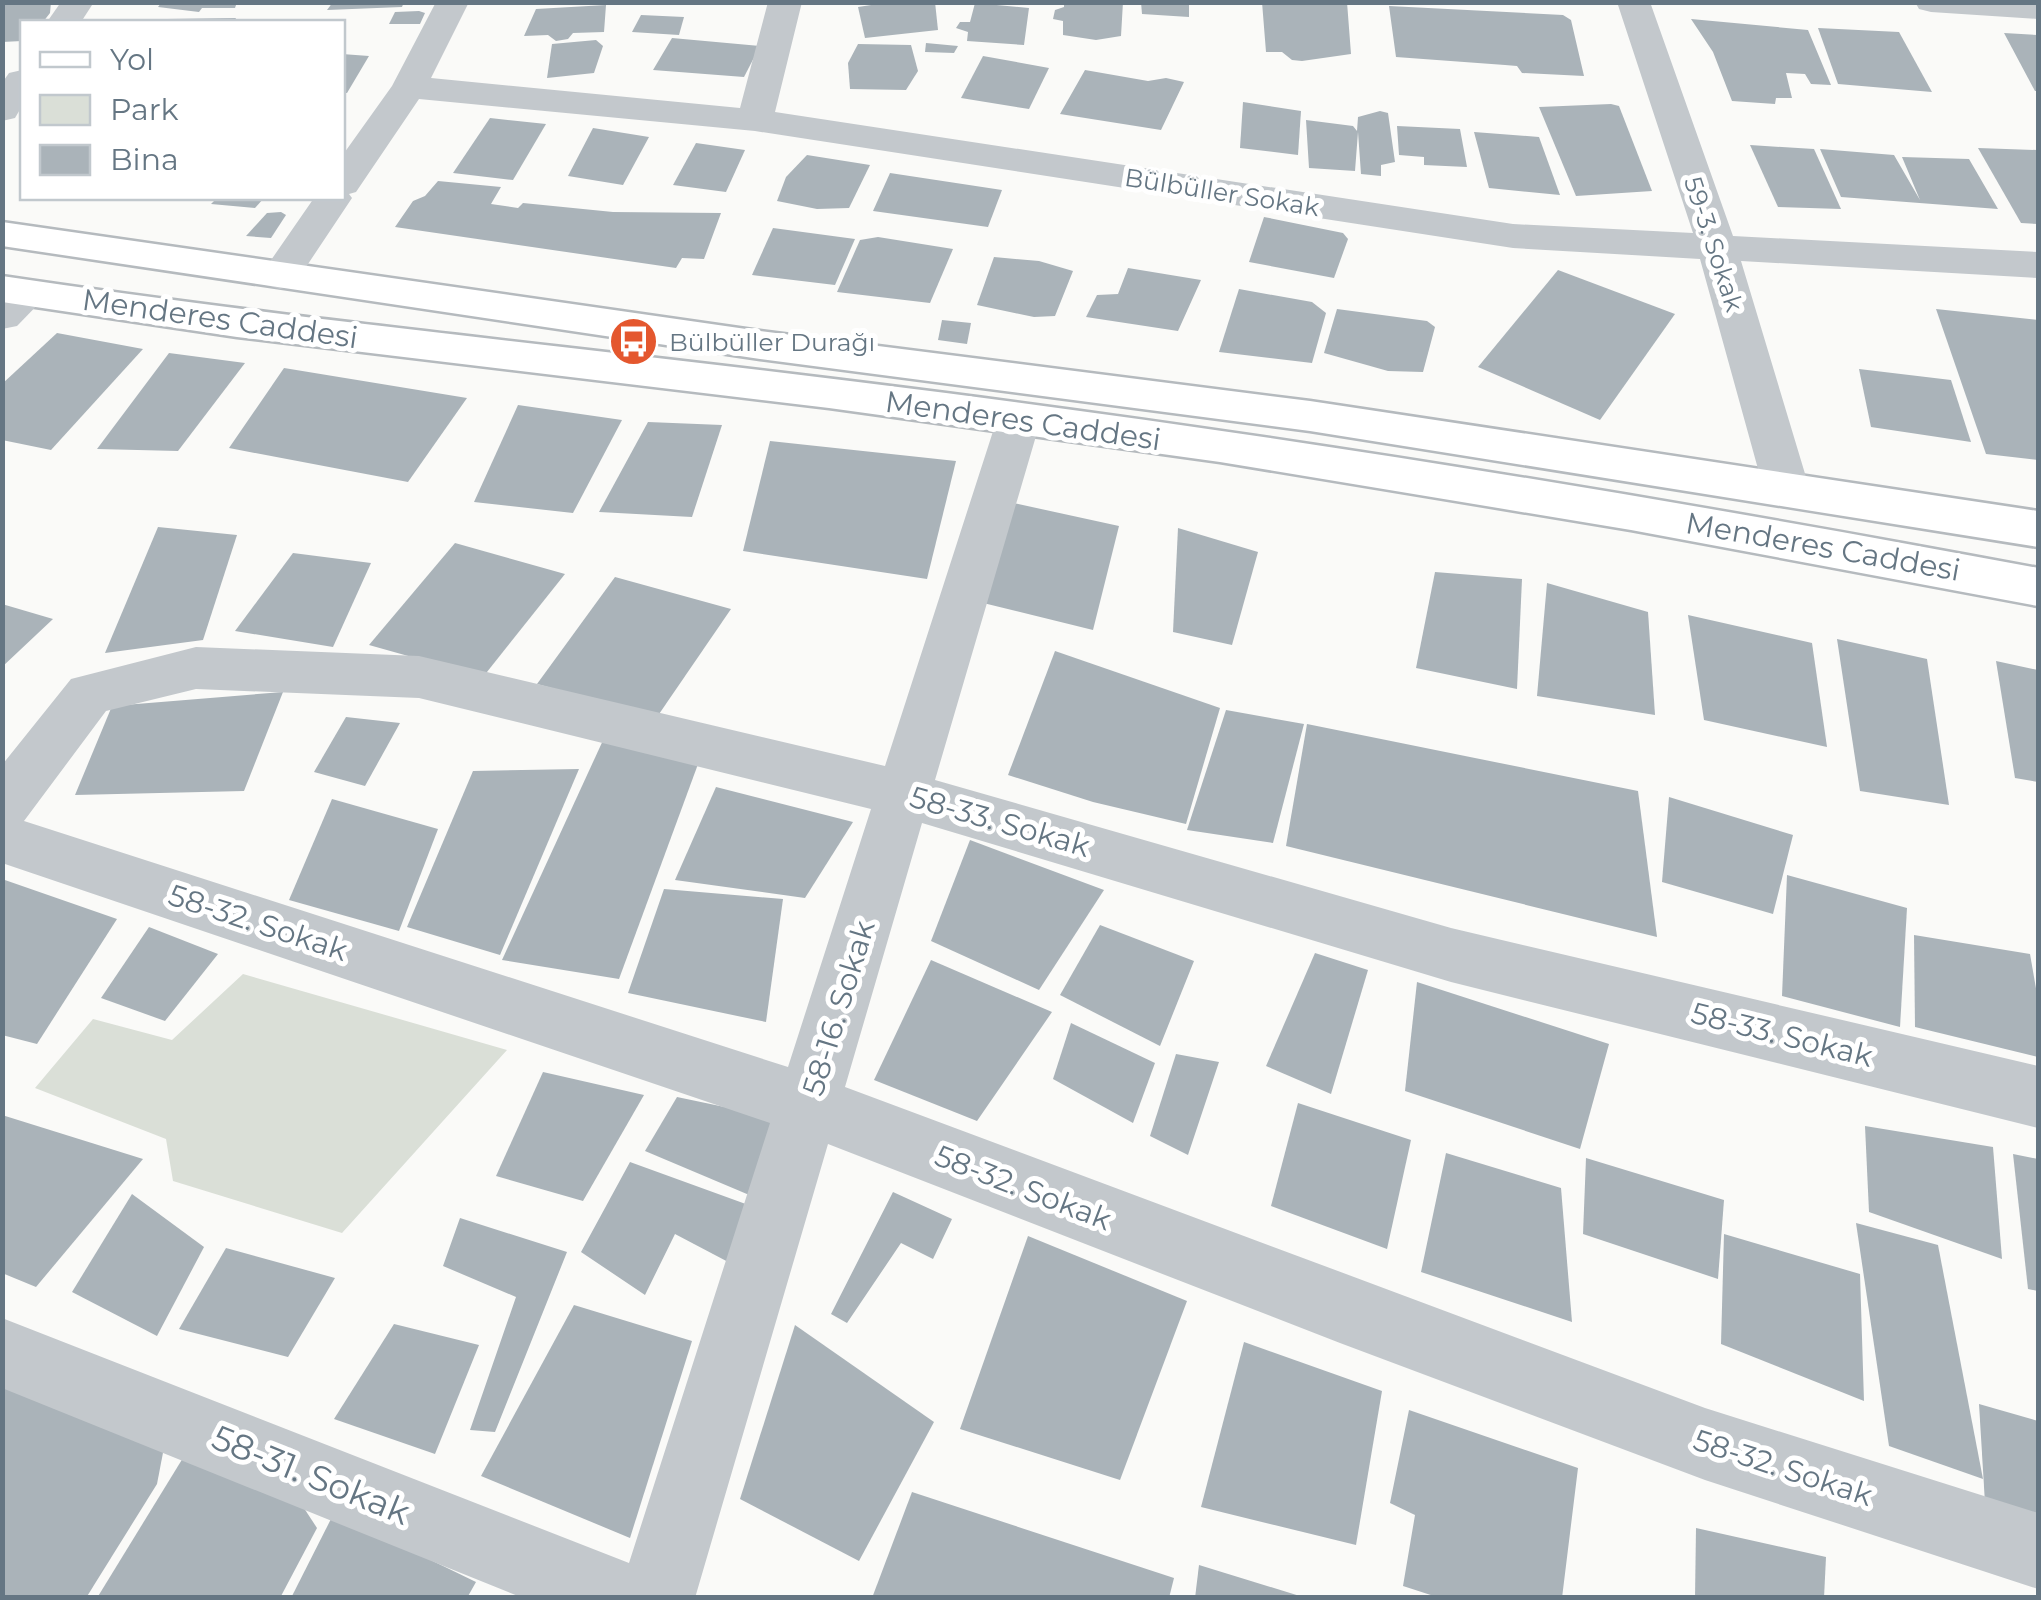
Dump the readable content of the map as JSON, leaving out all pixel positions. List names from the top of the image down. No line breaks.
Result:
{"streets":{"main road":["Menderes Caddesi"],"street":["Bülbüller Sokak","59-3. Sokak","58-33. Sokak","58-32. Sokak","58-16. Sokak","58-31. Sokak"]},"crossings":[["Bülbüller Sokak","59-3. Sokak"],["59-3. Sokak","Menderes Caddesi"],["Menderes Caddesi","58-16. Sokak"],["58-33. Sokak","58-16. Sokak"],["58-32. Sokak","58-16. Sokak"]],"places":{"bus stop":["Bülbüller Durağı"]},"legend":["Yol","Park","Bina"]}
